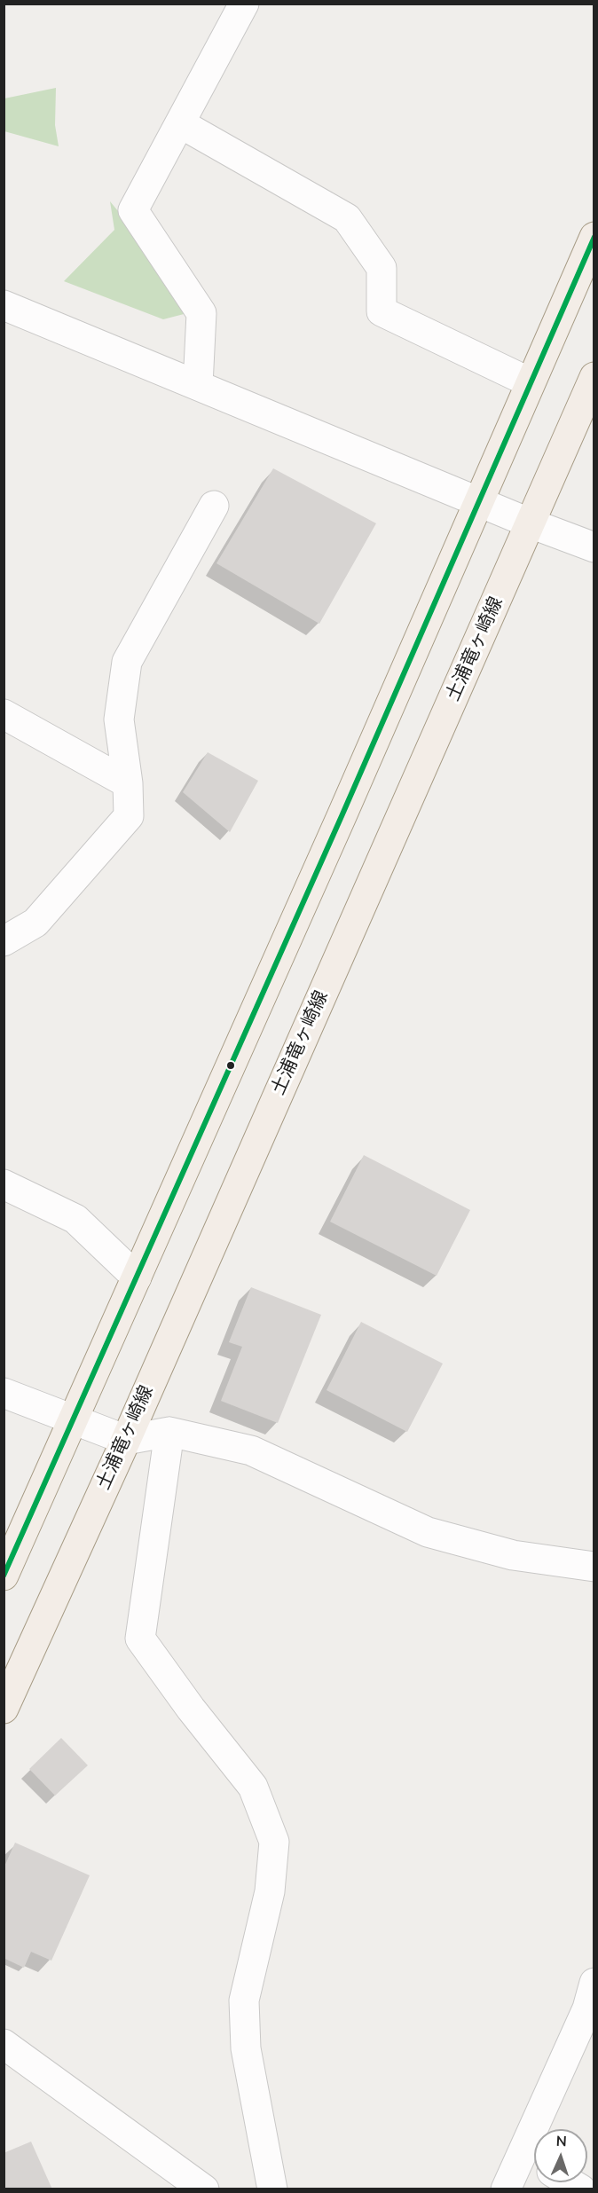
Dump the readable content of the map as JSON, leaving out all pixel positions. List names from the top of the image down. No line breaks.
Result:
{"streets":{"main road":["土浦竜ヶ崎線"]},"north":"top"}
